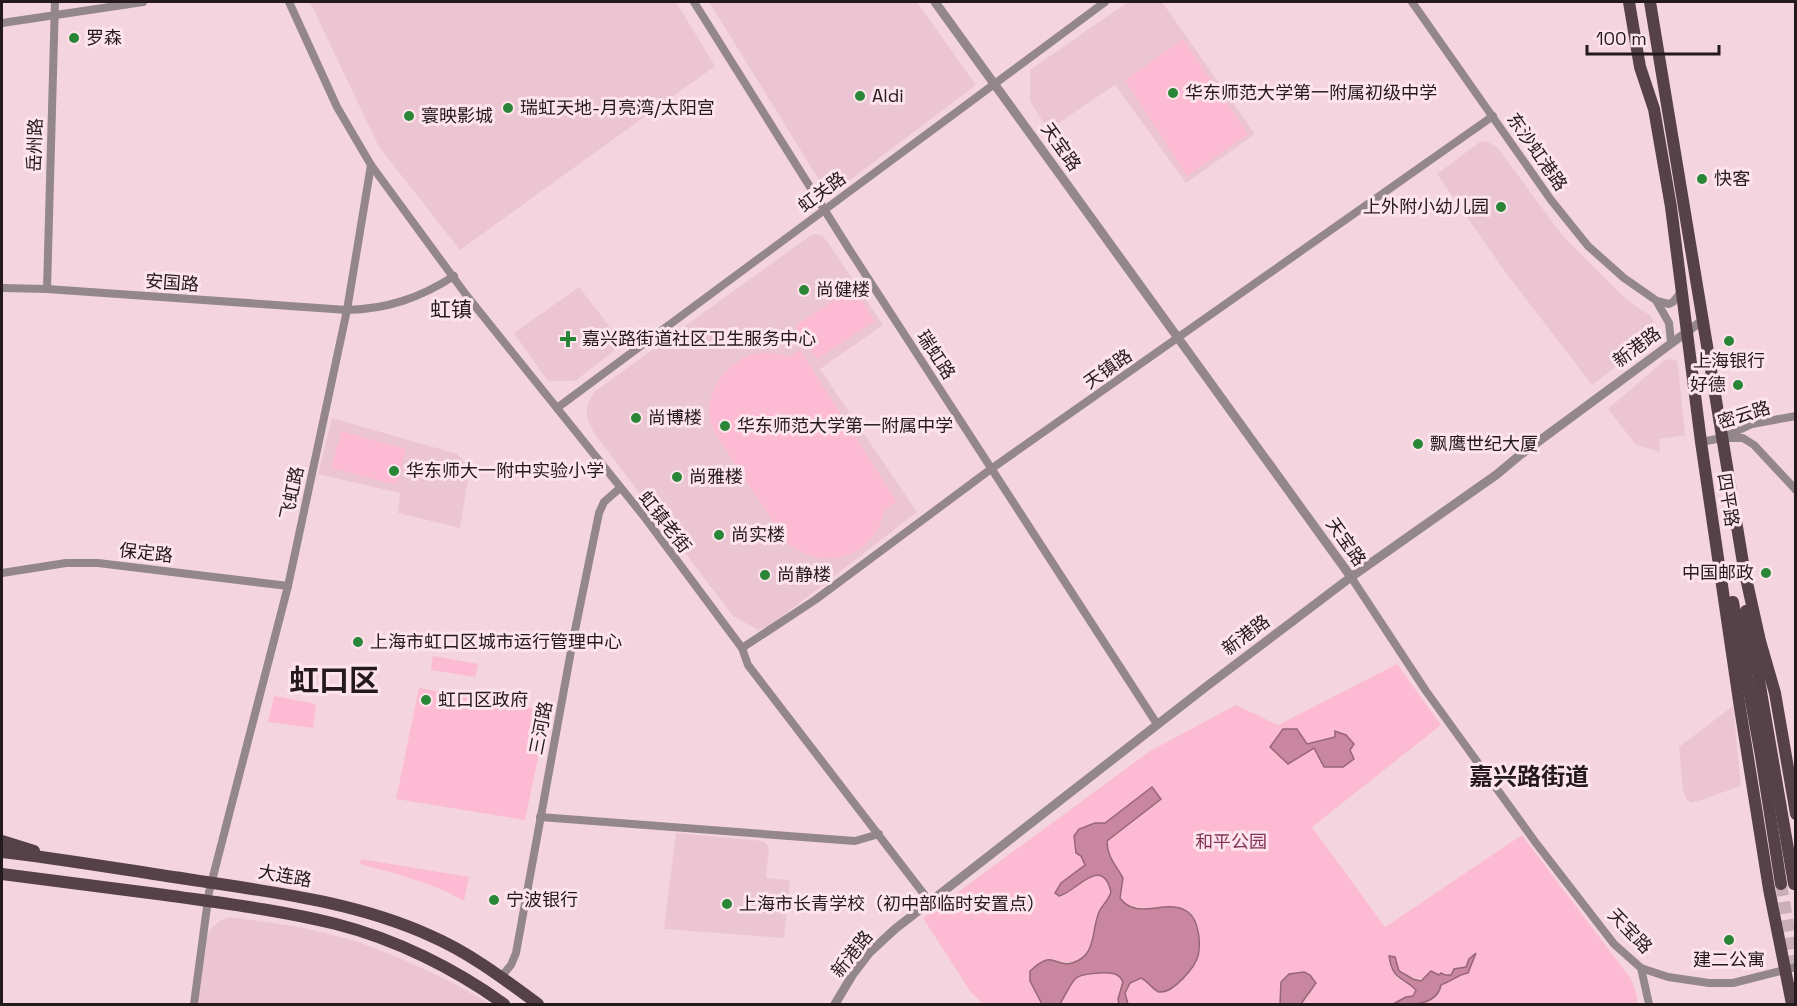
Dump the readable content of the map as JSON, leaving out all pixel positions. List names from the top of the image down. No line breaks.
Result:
{"streets":{"main road":["四平路","大连路"],"street":["岳州路","天宝路","东沙虹港路","虹关路","安国路","新港路","瑞虹路","天镇路","密云路","飞虹路","虹镇老街","保定路","三河路"]},"crossings":[["岳州路","安国路"],["天宝路","虹关路"],["天宝路","新港路"],["天宝路","天镇路"],["天宝路","四平路"],["东沙虹港路","新港路"],["东沙虹港路","天镇路"],["虹关路","瑞虹路"],["虹关路","虹镇老街"],["安国路","飞虹路"],["安国路","虹镇老街"],["新港路","瑞虹路"],["新港路","四平路"],["新港路","虹镇老街"],["瑞虹路","天镇路"],["天镇路","虹镇老街"],["密云路","四平路"],["飞虹路","虹镇老街"],["飞虹路","保定路"],["飞虹路","大连路"],["虹镇老街","三河路"],["三河路","大连路"]],"districts":["虹镇","虹口区","嘉兴路街道"],"parks":["和平公园"],"places":{"other":["罗森","华东师范大学第一附属初级中学","Aldi","瑞虹天地-月亮湾/太阳宫","寰映影城","快客","上外附小幼儿园","尚健楼","上海银行","好德","尚博楼","华东师范大学第一附属中学","飘鹰世纪大厦","华东师大一附中实验小学","尚雅楼","尚实楼","中国邮政","尚静楼","上海市虹口区城市运行管理中心","虹口区政府","宁波银行","上海市长青学校（初中部临时安置点）","建二公寓"],"health":["嘉兴路街道社区卫生服务中心"]},"scale_bar":"100 m"}
